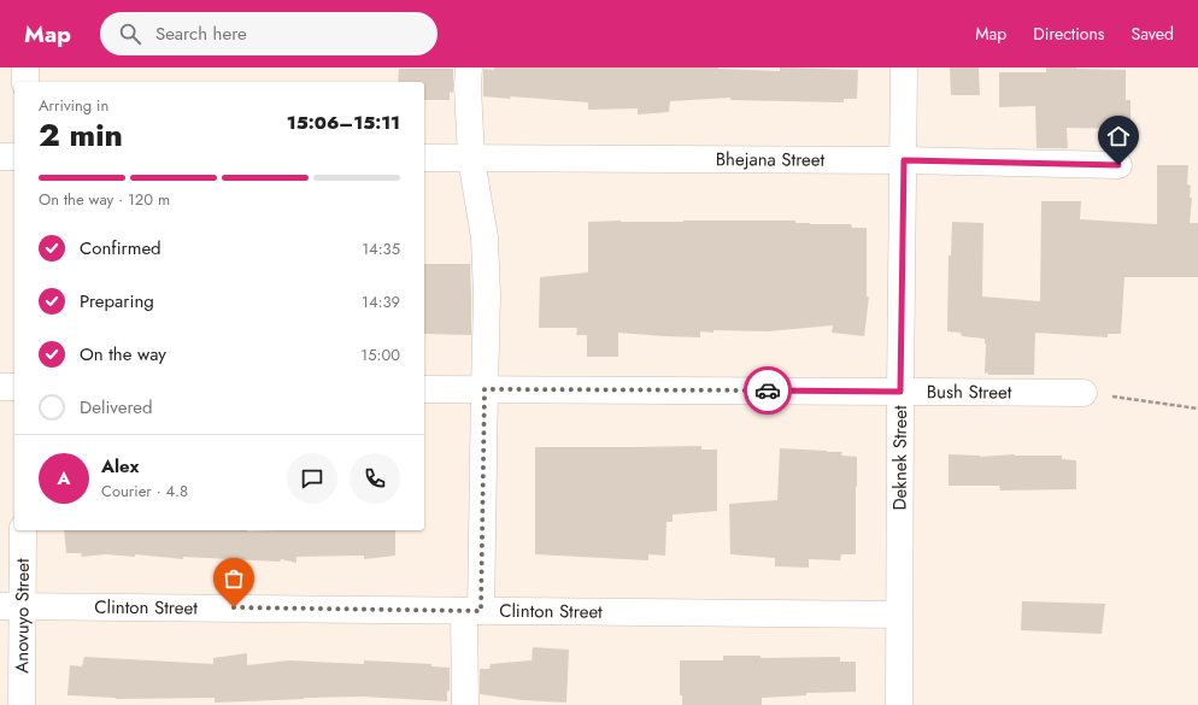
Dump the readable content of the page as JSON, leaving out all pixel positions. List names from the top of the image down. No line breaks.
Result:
{"streets":{"street":["Bhejana Street","Bush Street","Deknek Street","Clinton Street","Anovuyo Street"]},"crossings":[["Bhejana Street","Deknek Street"],["Bush Street","Deknek Street"],["Deknek Street","Clinton Street"],["Clinton Street","Anovuyo Street"]],"page":{"header":"Map","search":"Search here","nav":["Map","Directions","Saved"],"heading":["2 min","Arriving in","15:06–15:11"],"panel":["Alex","Courier · 4.8"],"bar":"On the way · 120 m","list":[["Confirmed","14:35"],["Preparing","14:39"],["On the way","15:00"],"Delivered"],"round":"A"}}
